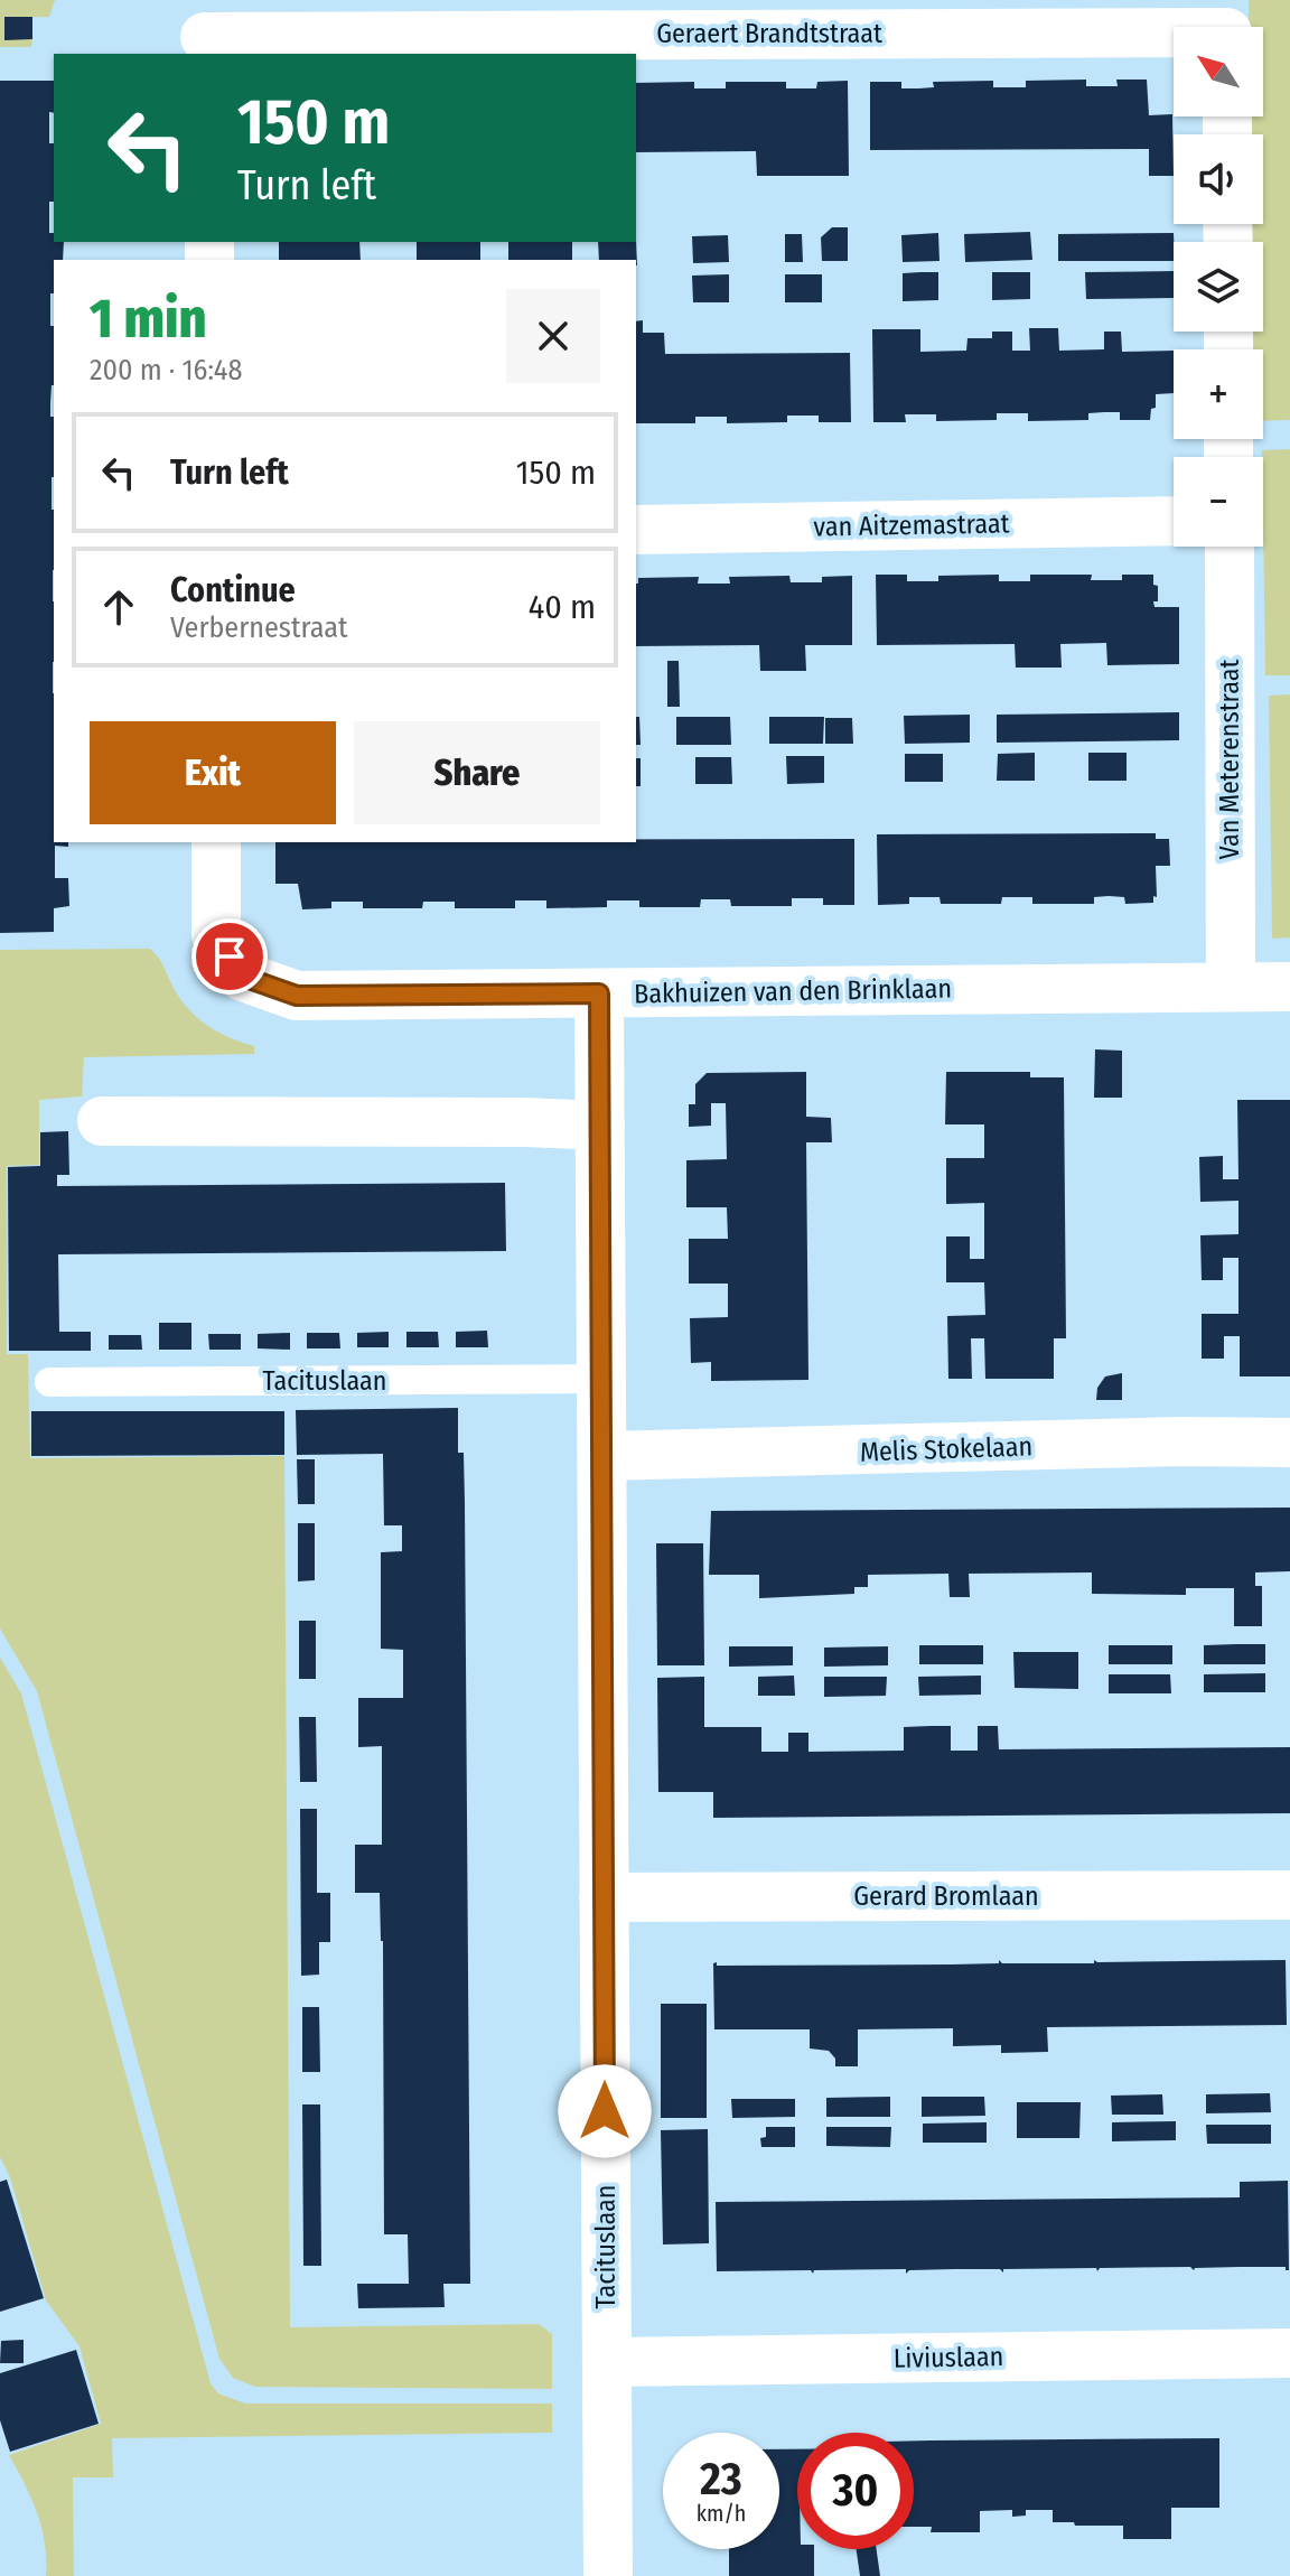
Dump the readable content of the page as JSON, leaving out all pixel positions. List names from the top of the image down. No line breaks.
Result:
{"streets":{"street":["Geraert Brandtstraat","van Aitzemastraat","Van Meterenstraat","Bakhuizen van den Brinklaan","Tacituslaan","Melis Stokelaan","Gerard Bromlaan","Liviuslaan"]},"crossings":[["Van Meterenstraat","Bakhuizen van den Brinklaan"],["Bakhuizen van den Brinklaan","Tacituslaan"],["Tacituslaan","Melis Stokelaan"],["Tacituslaan","Gerard Bromlaan"],["Tacituslaan","Liviuslaan"]],"north":"top left","page":{"map_buttons":["+","−"],"turn":["150 m","Turn left"],"heading":["1 min","200 m · 16:48"],"list":[{"name":"Turn left","value":"150 m"},{"name":"Continue","note":"Verbernestraat","value":"40 m"}],"buttons":["Exit","Share"],"speed":"23 km/h","limit":"30"}}
